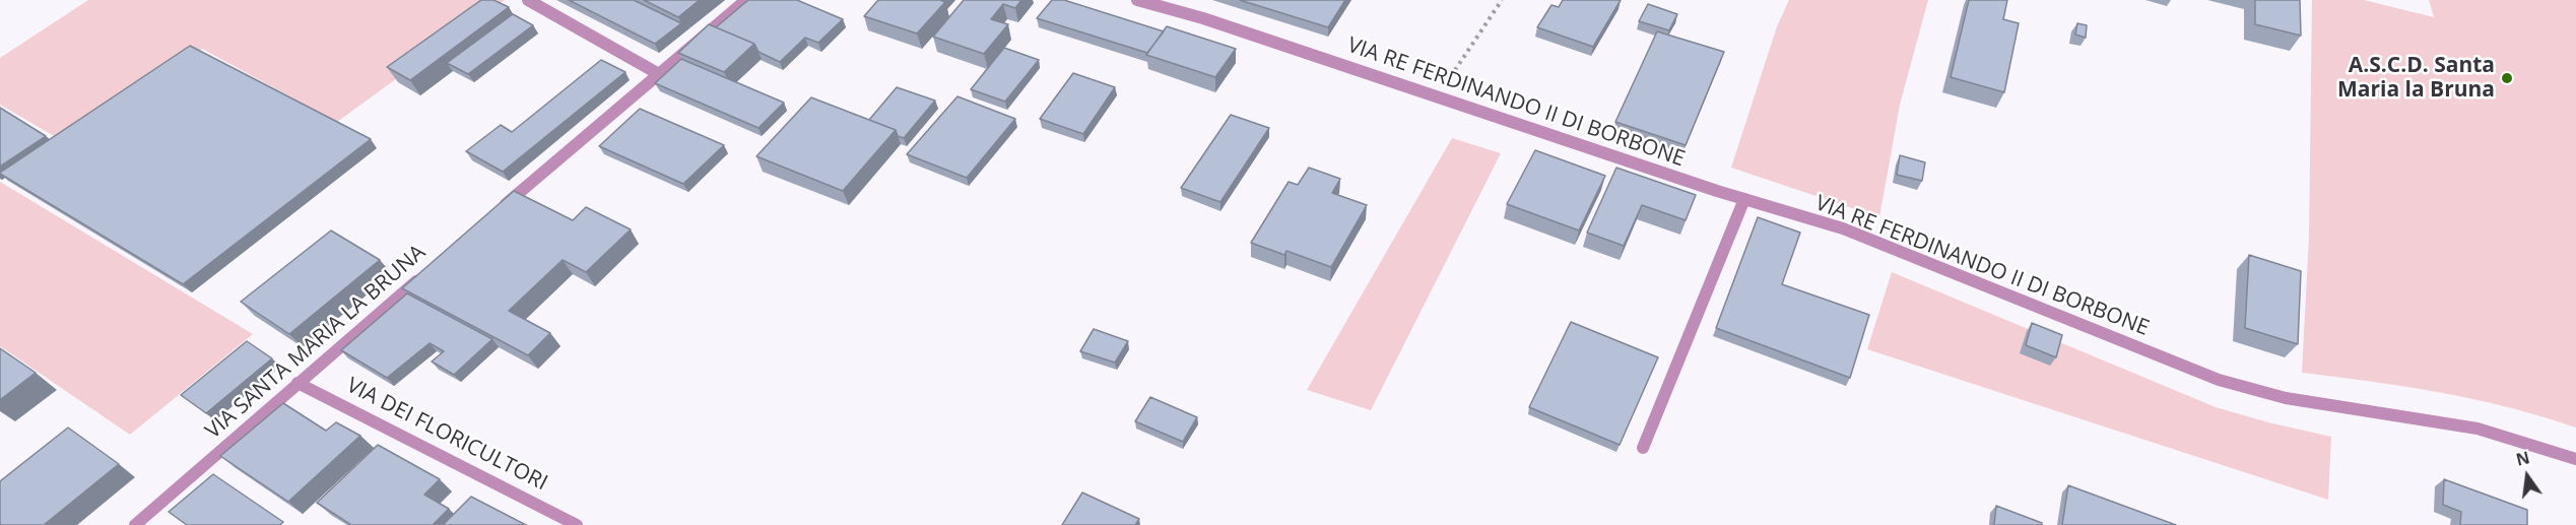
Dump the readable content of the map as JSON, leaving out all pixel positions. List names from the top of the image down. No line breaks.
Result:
{"streets":{"street":["VIA RE FERDINANDO II DI BORBONE","VIA SANTA MARIA LA BRUNA","VIA DEI FLORICULTORI"]},"crossings":[["VIA SANTA MARIA LA BRUNA","VIA DEI FLORICULTORI"]],"places":["A.S.C.D. Santa Maria la Bruna"],"north":"top"}
